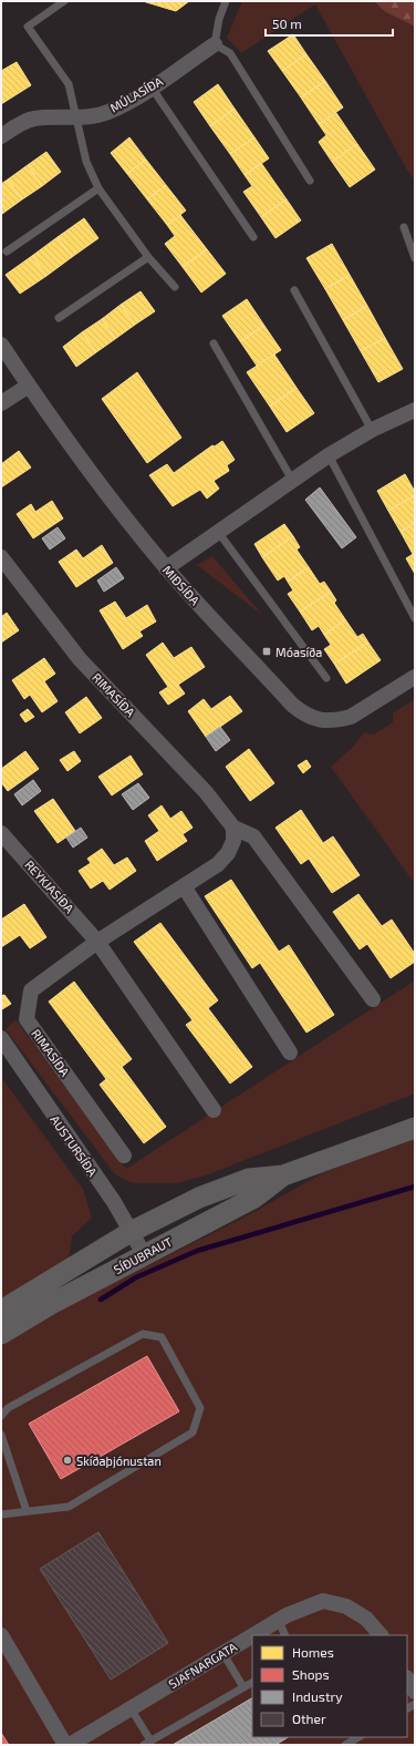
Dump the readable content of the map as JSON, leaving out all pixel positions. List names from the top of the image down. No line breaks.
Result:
{"streets":{"street":["MÚLASÍÐA","MIÐSÍÐA","RIMASÍÐA","REYKJASÍÐA","AUSTURSÍÐA","SÍÐUBRAUT","SJAFNARGATA"]},"crossings":[["RIMASÍÐA","REYKJASÍÐA"],["AUSTURSÍÐA","SÍÐUBRAUT"]],"places":{"transit":["Móasíða"],"other":["Skíðaþjónustan"]},"legend":["Homes","Shops","Industry","Other"],"scale_bar":"50 m"}
